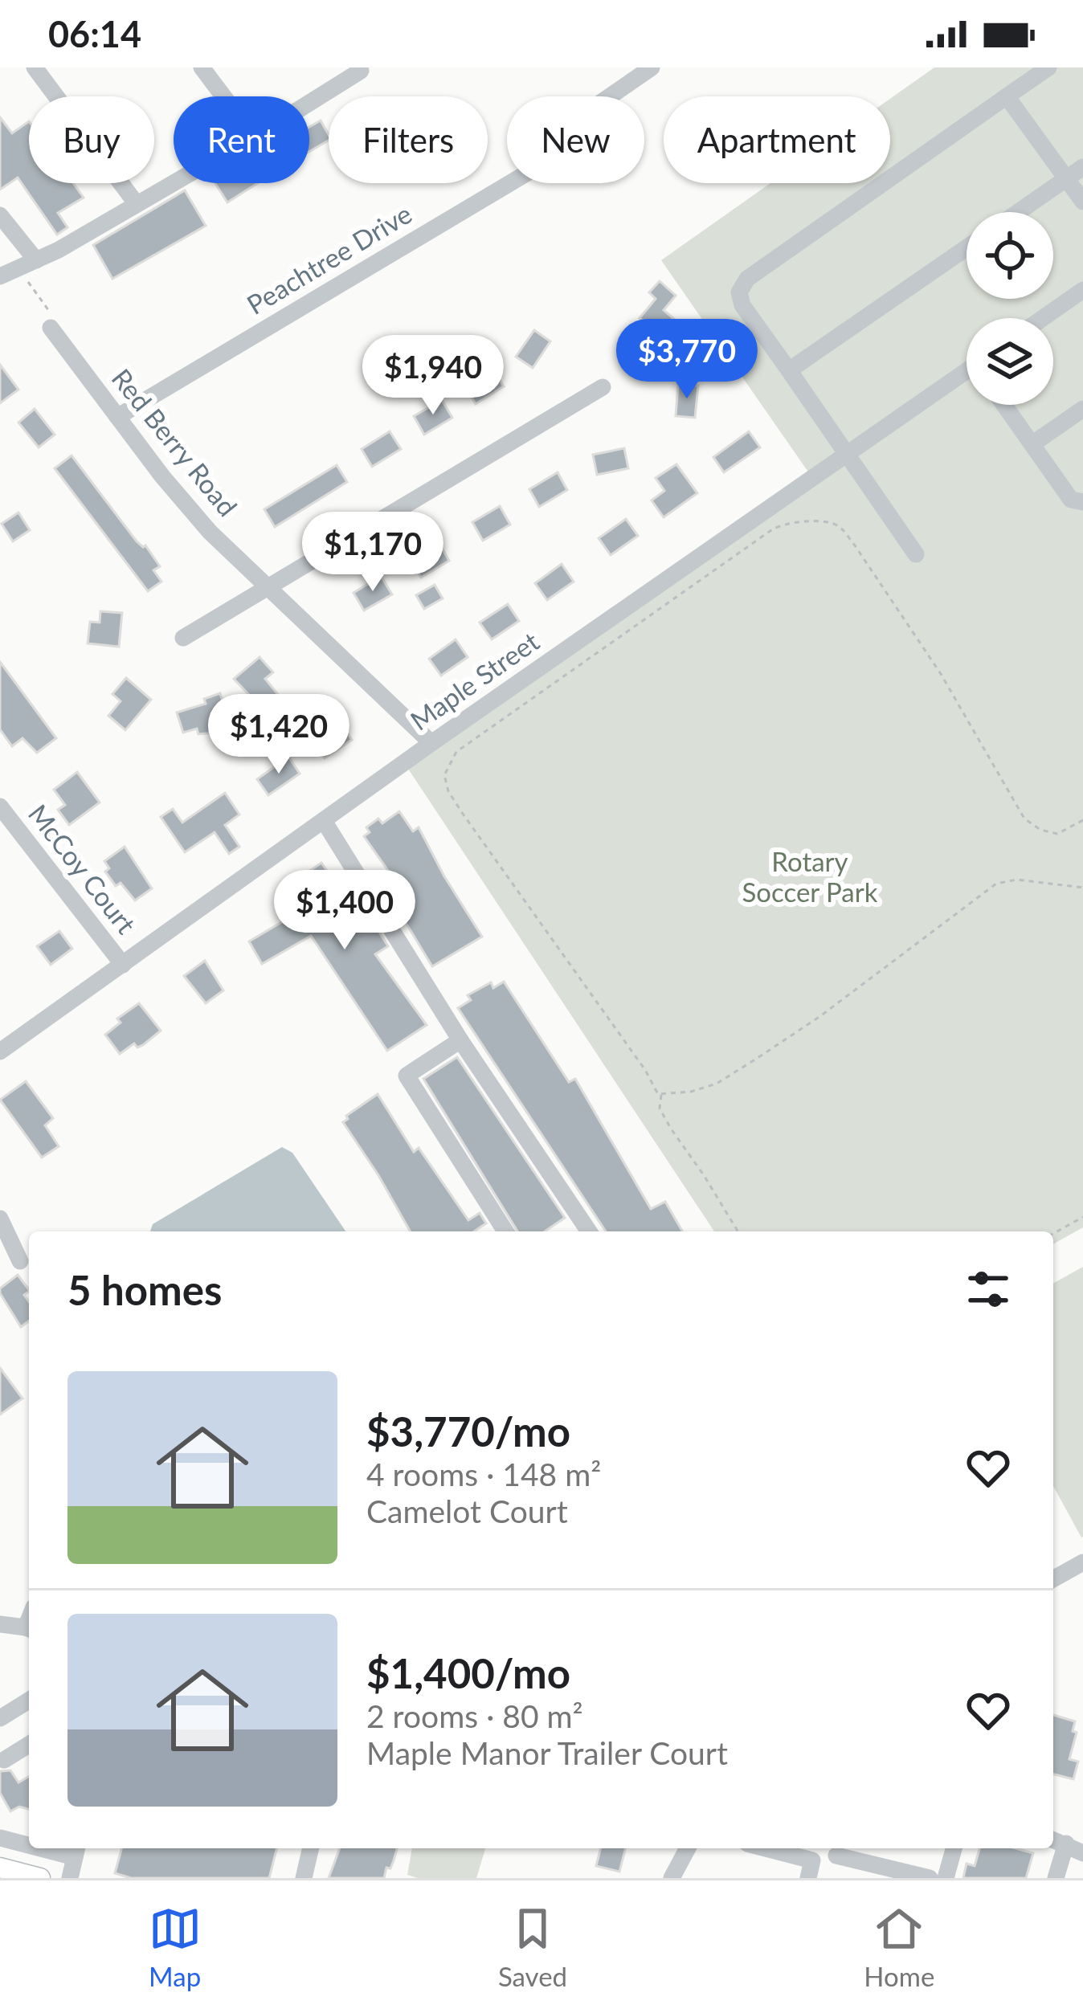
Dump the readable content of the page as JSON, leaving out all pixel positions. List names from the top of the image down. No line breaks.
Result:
{"streets":{"street":["Peachtree Drive","Red Berry Road","Maple Street","McCoy Court"]},"crossings":[["Peachtree Drive","Red Berry Road"],["Red Berry Road","Maple Street"],["Maple Street","McCoy Court"]],"parks":["Rotary Soccer Park"],"page":{"status":"06:14","chip":["Buy","Rent","Filters","New","Apartment"],"price":["$3,770","$1,940","$1,170","$1,420","$1,400"],"heading":"5 homes","list":[{"name":"$3,770/mo","note":"4 rooms · 148 m² · Camelot Court"},{"name":"$1,400/mo","note":"2 rooms · 80 m² · Maple Manor Trailer Court"}],"tabs":["Map","Saved","Home"]}}
